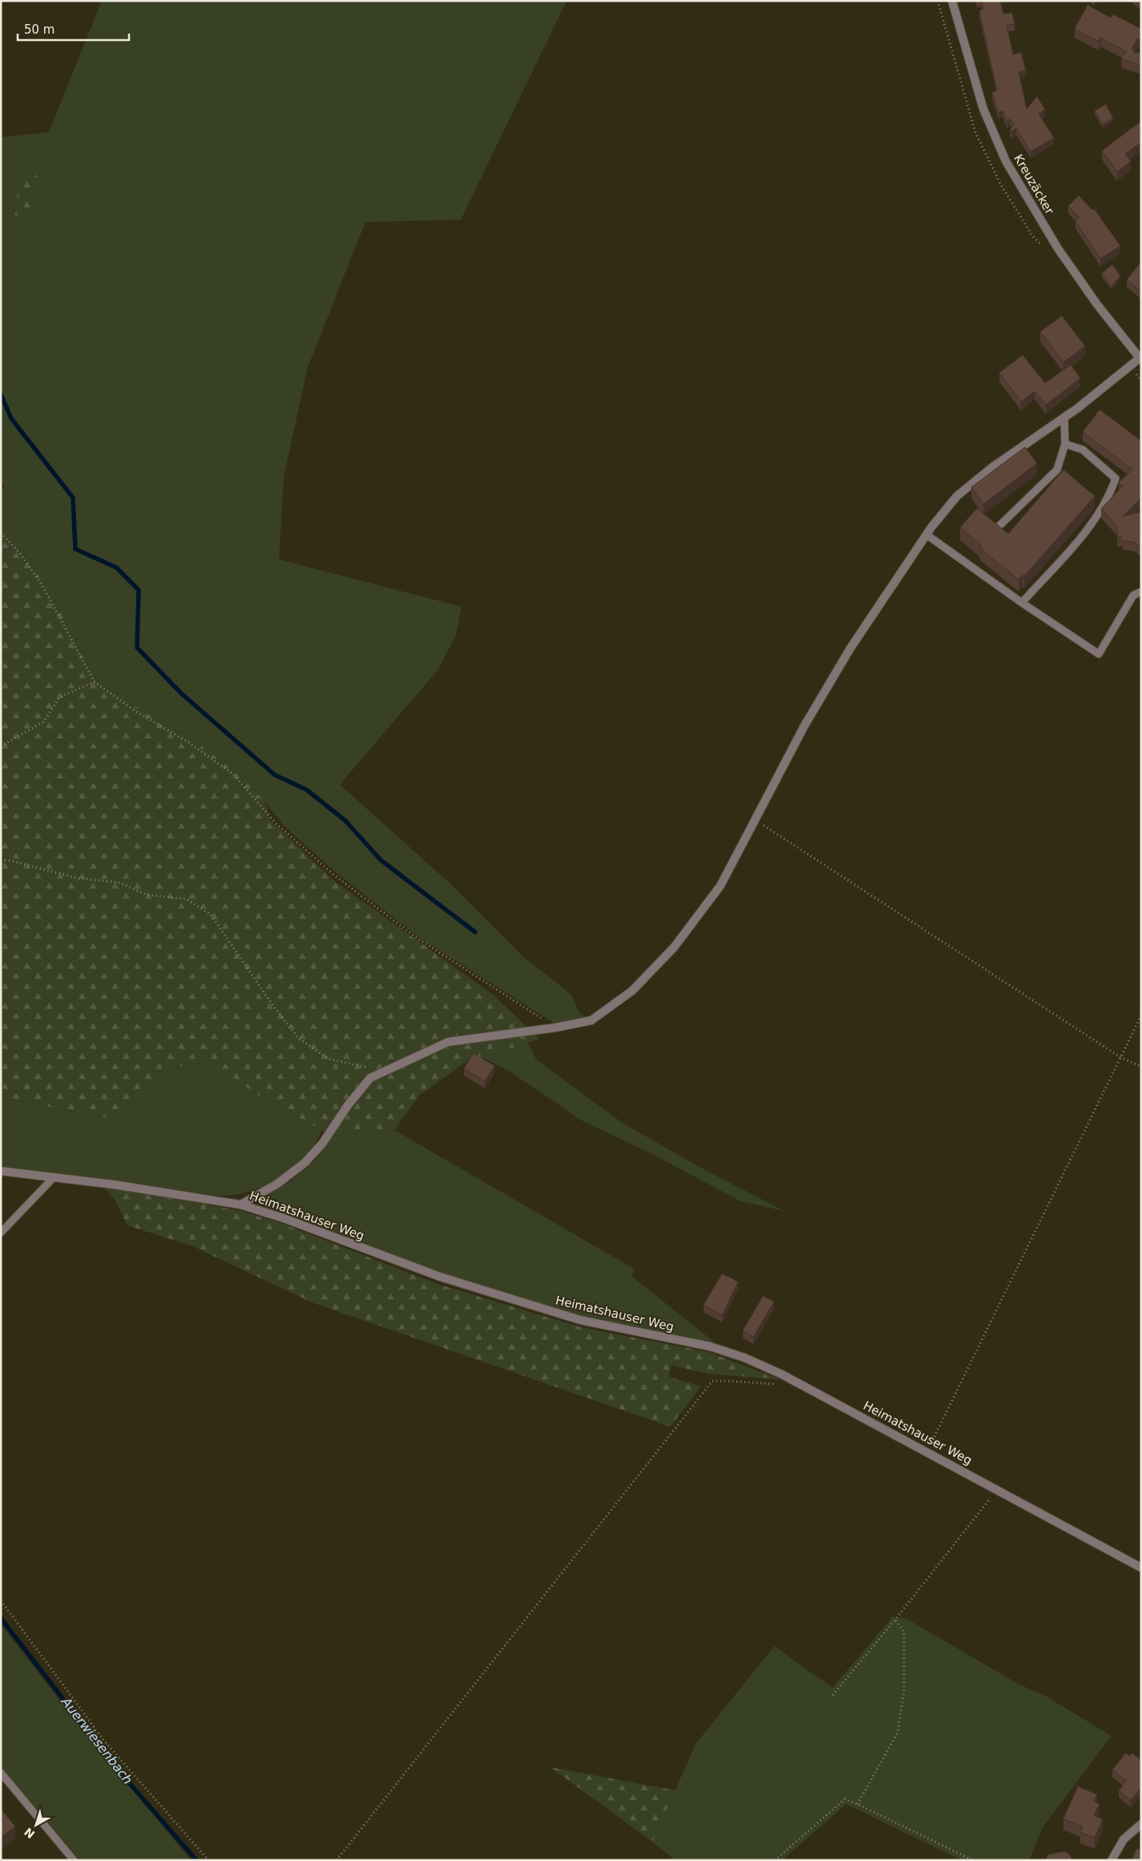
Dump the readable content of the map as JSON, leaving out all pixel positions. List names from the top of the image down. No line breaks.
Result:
{"streets":{"street":["Kreuzäcker","Heimatshauser Weg"]},"water":["Auerwiesenbach"],"scale_bar":"50 m","north":"bottom left"}
